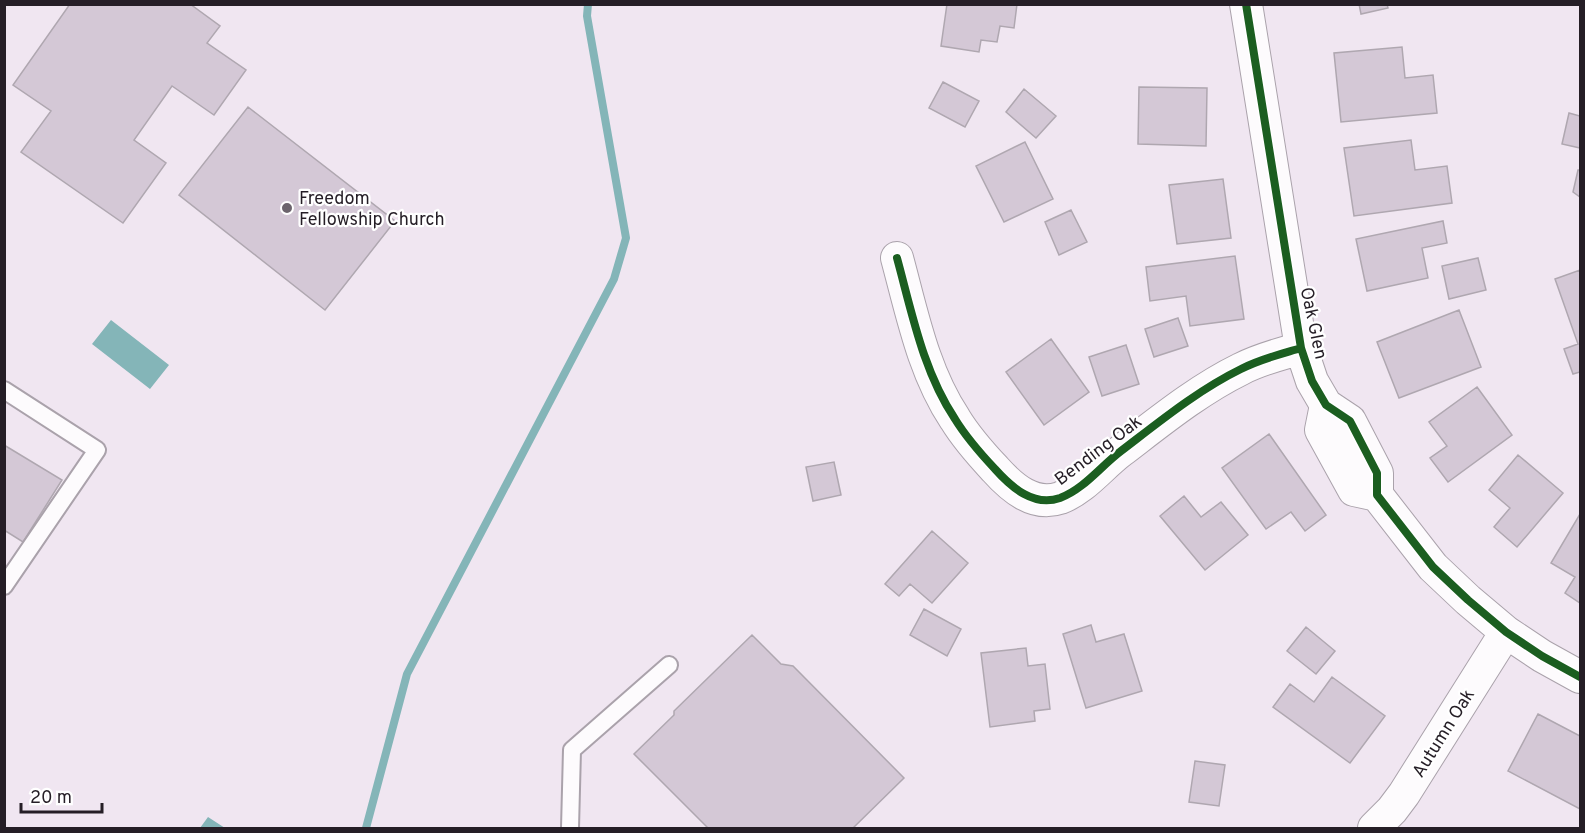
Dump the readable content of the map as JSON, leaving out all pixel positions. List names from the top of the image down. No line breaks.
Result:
{"streets":{"street":["Oak Glen","Bending Oak","Autumn Oak"]},"crossings":[["Oak Glen","Bending Oak"],["Oak Glen","Autumn Oak"]],"places":["Freedom Fellowship Church"],"scale_bar":"20 m"}
